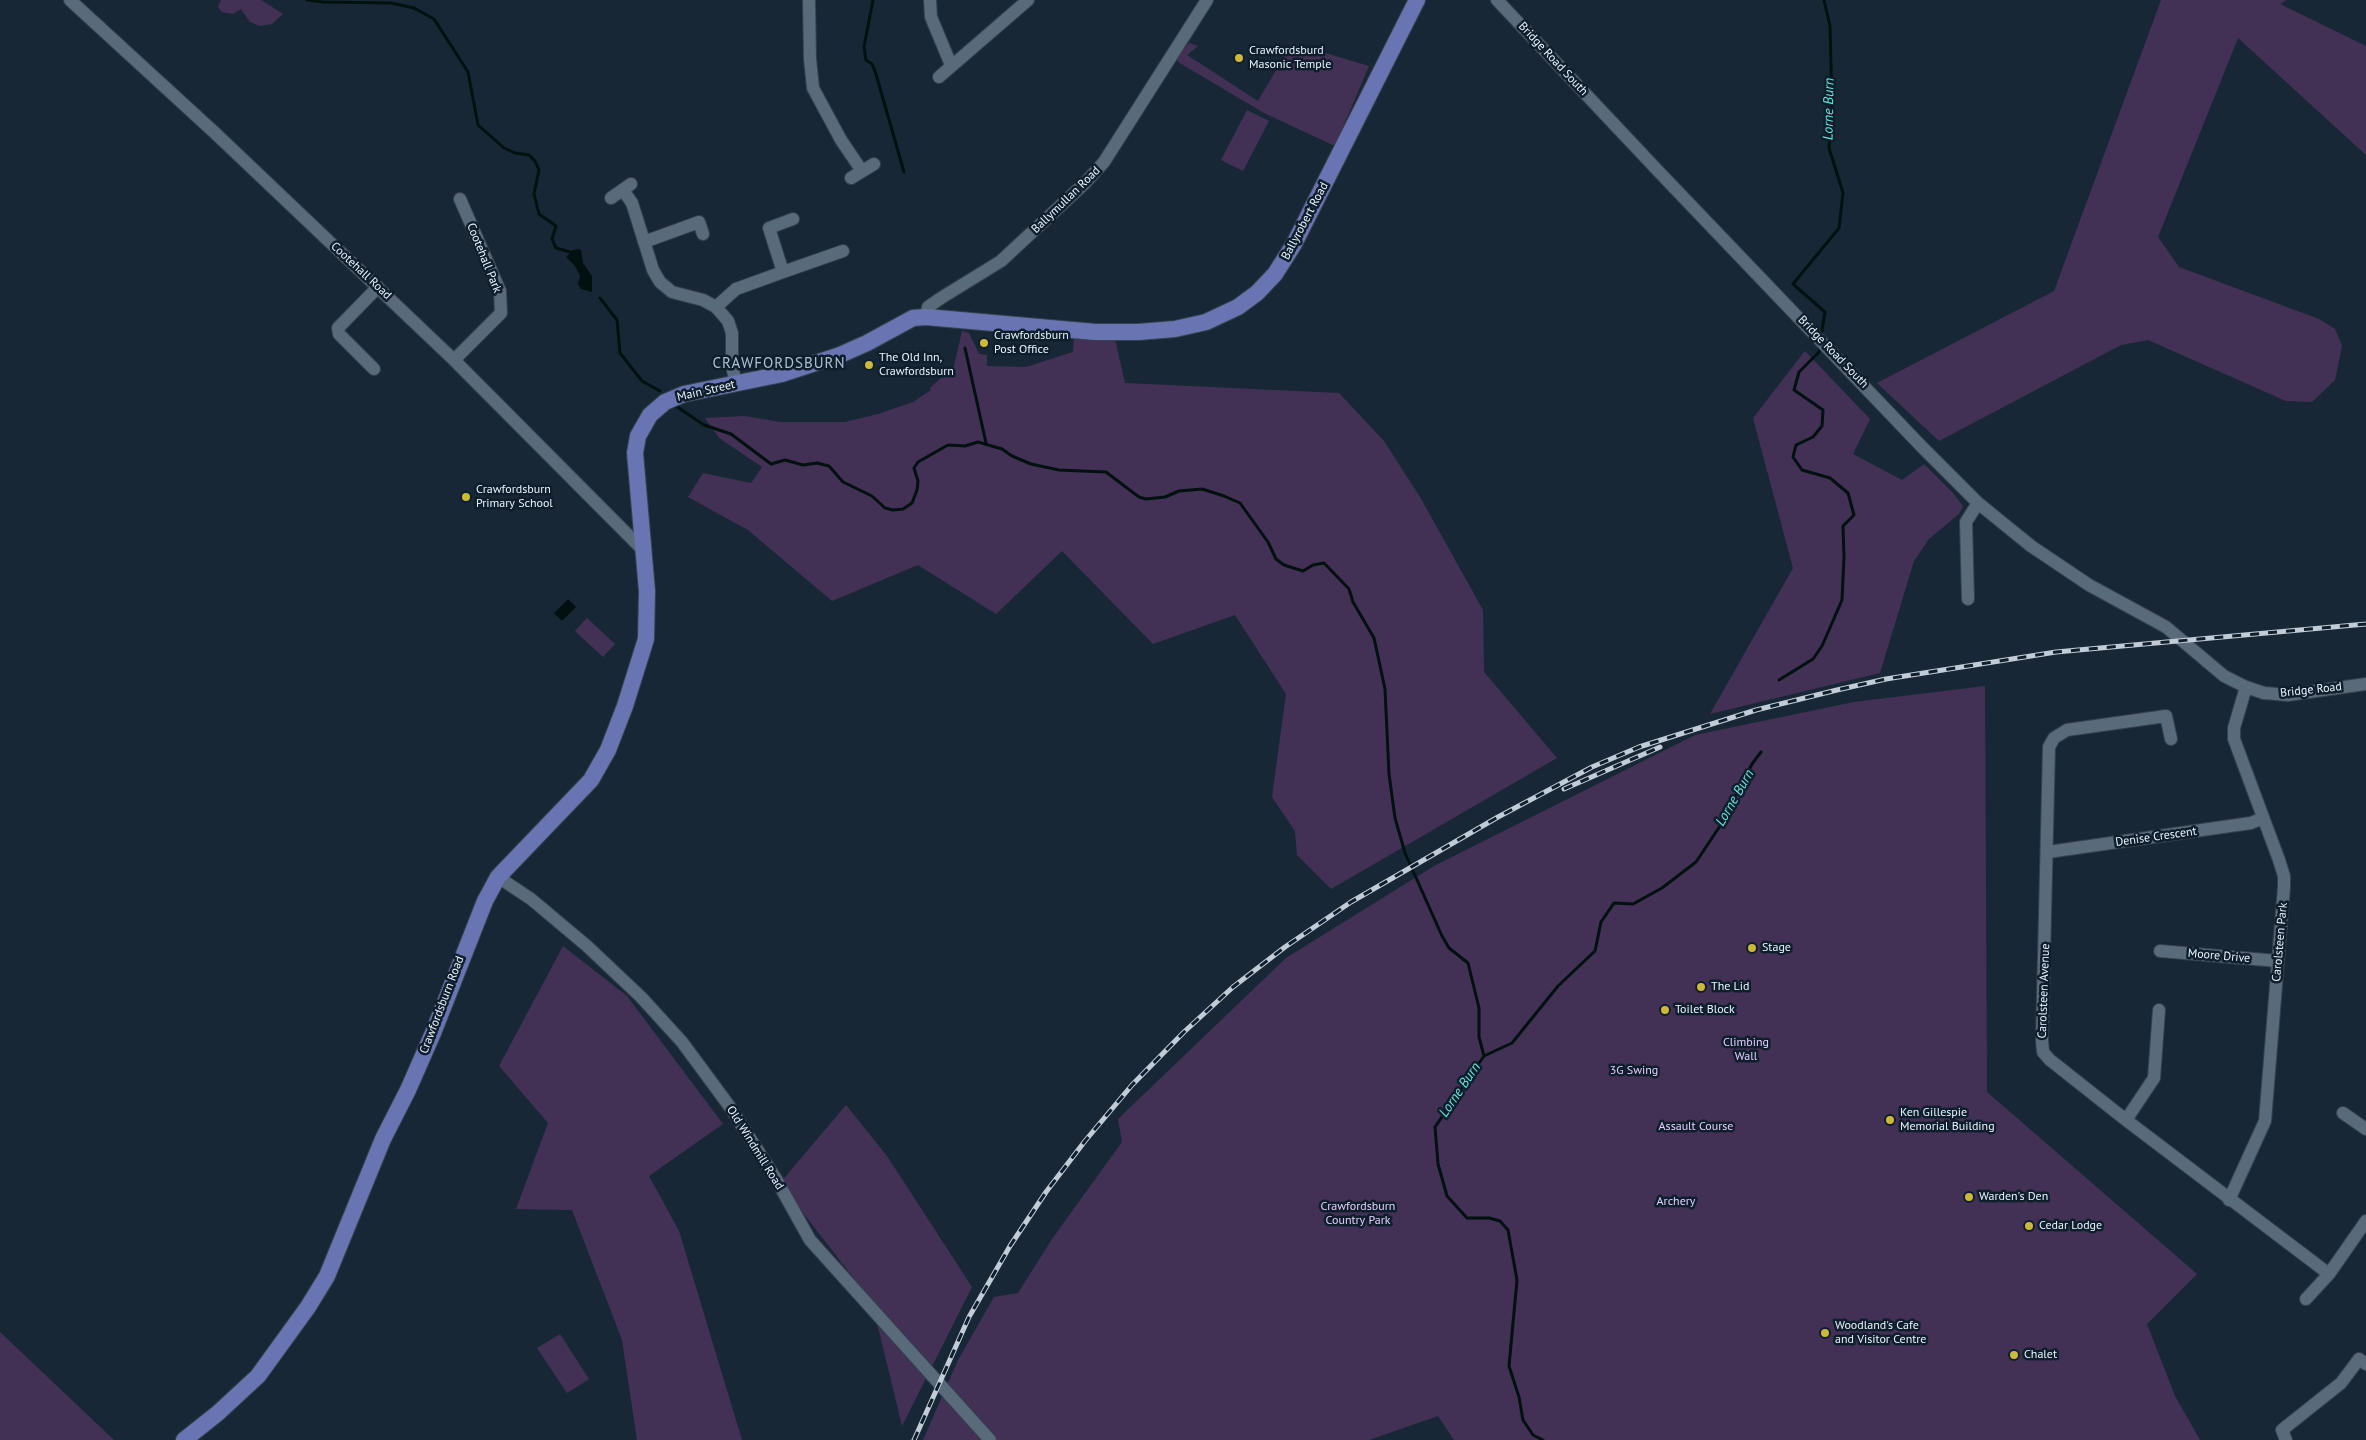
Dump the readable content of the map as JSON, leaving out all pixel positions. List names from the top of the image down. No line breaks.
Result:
{"streets":{"main road":["Ballyrobert Road","Main Street","Crawfordsburn Road"],"street":["Bridge Road South","Ballymullan Road","Cootehall Park","Cootehall Road","Bridge Road","Denise Crescent","Carolsteen Park","Moore Drive","Carolsteen Avenue","Old Windmill Road"]},"crossings":[["Bridge Road South","Bridge Road"],["Ballymullan Road","Ballyrobert Road"],["Ballymullan Road","Main Street"],["Ballyrobert Road","Main Street"],["Cootehall Park","Cootehall Road"],["Cootehall Road","Main Street"],["Cootehall Road","Crawfordsburn Road"],["Main Street","Crawfordsburn Road"],["Bridge Road","Carolsteen Park"],["Denise Crescent","Carolsteen Park"],["Denise Crescent","Carolsteen Avenue"],["Carolsteen Park","Moore Drive"],["Carolsteen Park","Carolsteen Avenue"],["Crawfordsburn Road","Old Windmill Road"]],"districts":["CRAWFORDSBURN"],"water":["Lorne Burn"],"parks":["Climbing Wall","3G Swing","Assault Course","Archery","Crawfordsburn Country Park"],"places":["Crawfordsburd Masonic Temple","Crawfordsburn Post Office","The Old Inn, Crawfordsburn","Crawfordsburn Primary School","Stage","The Lid","Toilet Block","Ken Gillespie Memorial Building","Warden's Den","Cedar Lodge","Woodland's Cafe and Visitor Centre","Chalet"]}
